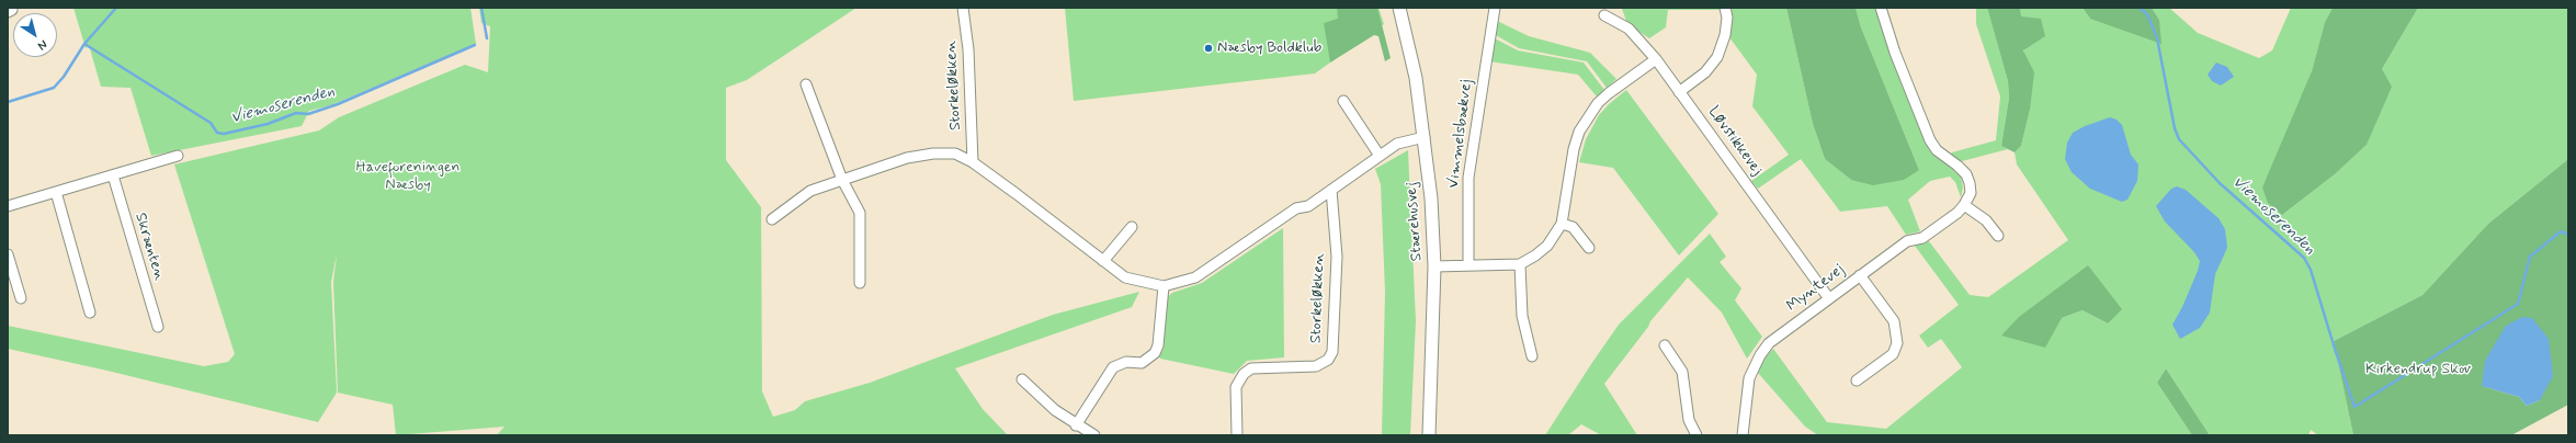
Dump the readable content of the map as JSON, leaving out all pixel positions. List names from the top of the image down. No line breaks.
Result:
{"streets":{"street":["Storkeløkken","Vimmelsbækvej","Løvstikkevej","Stærehusvej","Skrænten","Myntevej"]},"crossings":[["Løvstikkevej","Myntevej"]],"water":["Viemoserenden"],"parks":["Haveforeningen Næsby","Kirkendrup Skov"],"places":["Næsby Boldklub"],"north":"bottom right"}
